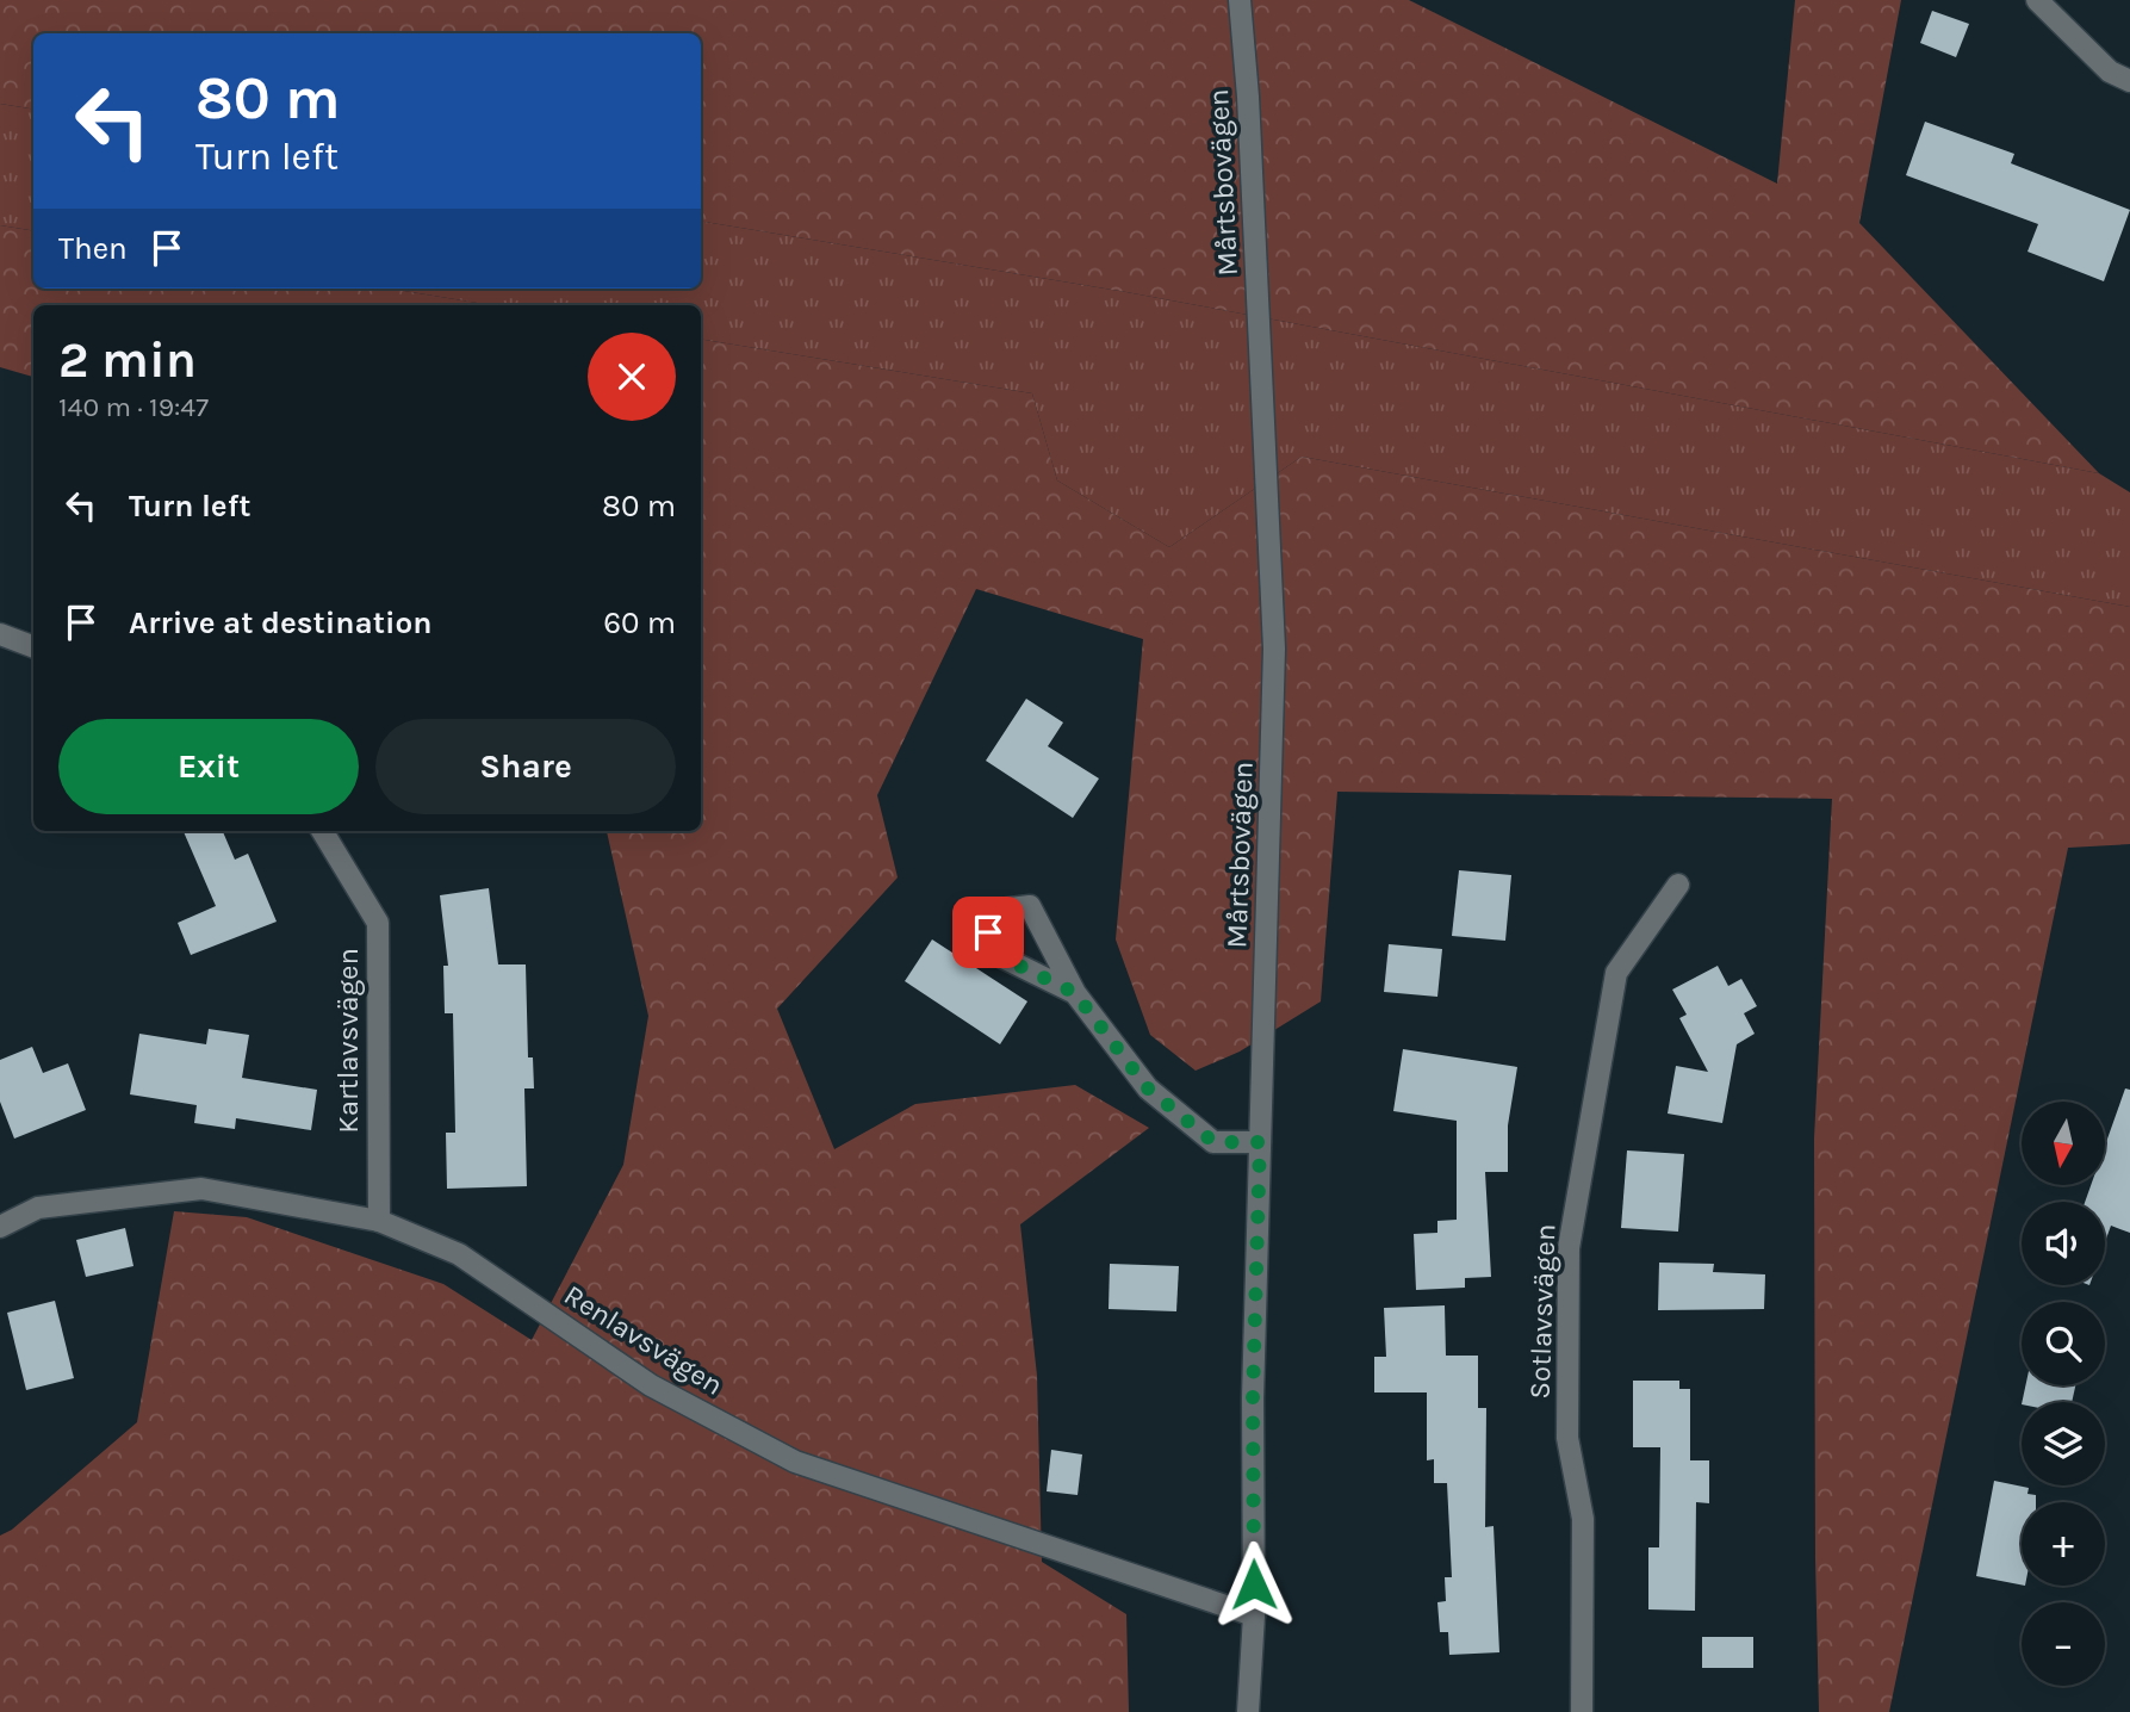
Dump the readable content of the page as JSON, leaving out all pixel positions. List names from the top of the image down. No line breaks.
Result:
{"streets":{"street":["Mårtsbovägen","Kartlavsvägen","Sotlavsvägen","Renlavsvägen"]},"crossings":[["Mårtsbovägen","Renlavsvägen"],["Kartlavsvägen","Renlavsvägen"]],"north":"bottom","page":{"turn":["80 m","Turn left"],"then":"Then","heading":["2 min","140 m · 19:47"],"list":[{"name":"Turn left","value":"80 m"},{"name":"Arrive at destination","value":"60 m"}],"buttons":["Exit","Share"],"map_buttons":["+","−"]}}
